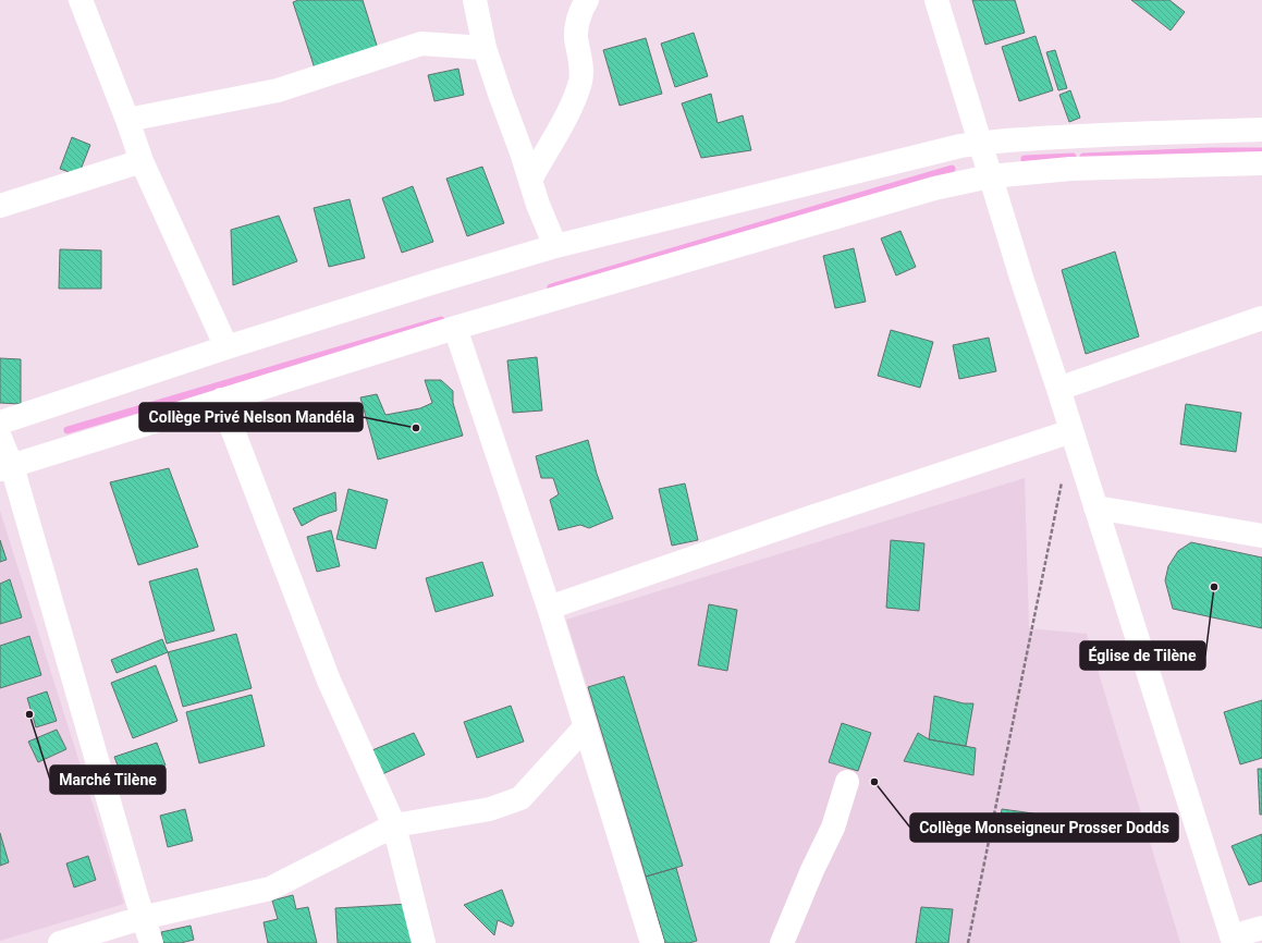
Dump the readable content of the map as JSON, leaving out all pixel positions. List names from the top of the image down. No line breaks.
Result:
{"places":["Collège Privé Nelson Mandéla","Église de Tilène","Marché Tilène","Collège Monseigneur Prosser Dodds"]}
